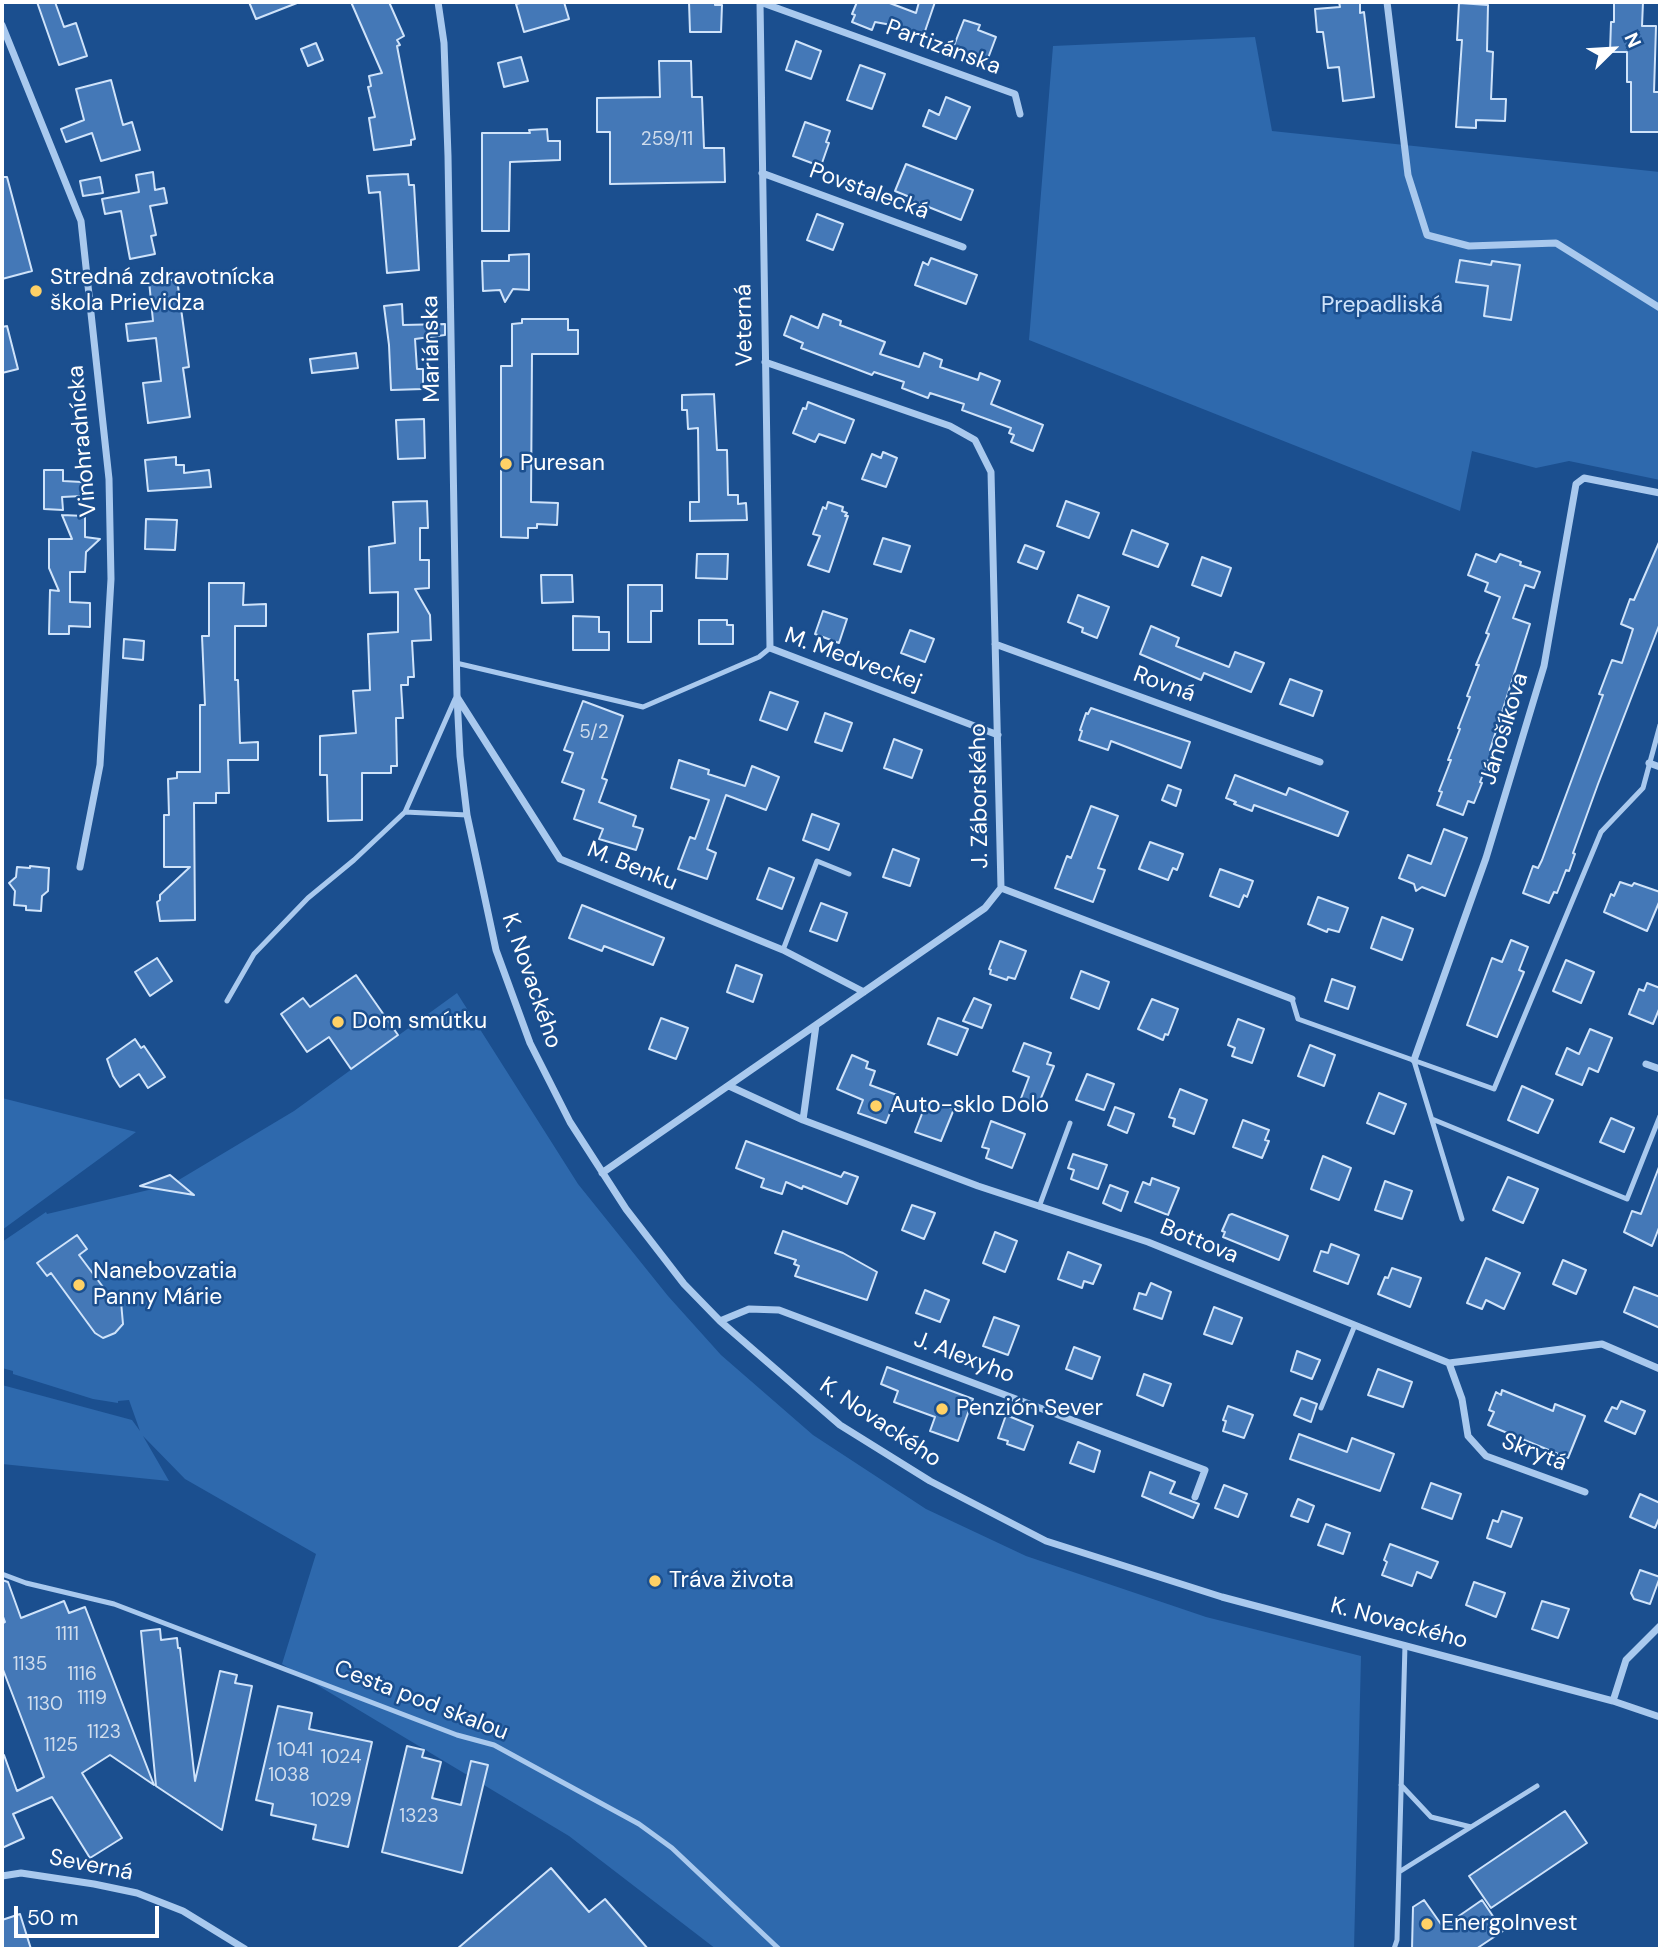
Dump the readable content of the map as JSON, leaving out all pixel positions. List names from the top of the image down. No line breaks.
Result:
{"streets":{"street":["Partizánska","Povstalecká","Veterná","Mariánska","Vinohradnícka","M. Medveckej","Rovná","Jánošíkova","J. Záborského","M. Benku","K. Novackého","Bottova","J. Alexyho","Skrytá","Severná"],"lane":["Cesta pod skalou"]},"crossings":[["Partizánska","Veterná"],["Povstalecká","Veterná"],["Veterná","M. Medveckej"],["Veterná","J. Záborského"],["Mariánska","M. Medveckej"],["Mariánska","M. Benku"],["Mariánska","K. Novackého"],["M. Medveckej","J. Záborského"],["Rovná","J. Záborského"],["J. Záborského","M. Benku"],["J. Záborského","K. Novackého"],["J. Záborského","Bottova"],["M. Benku","K. Novackého"],["K. Novackého","J. Alexyho"],["Bottova","Skrytá"]],"parks":["Prepadliská"],"places":["Stredná zdravotnícka škola Prievidza","Puresan","Dom smútku","Auto-sklo Dolo","Nanebovzatia Panny Márie","Penzión Sever","Tráva života","EnergoInvest"],"house_numbers":["259/11","5/2","1111","1135","1116","1119","1130","1123","1125","1041","1024","1038","1029","1323"],"scale_bar":"50 m","north":"top right"}
